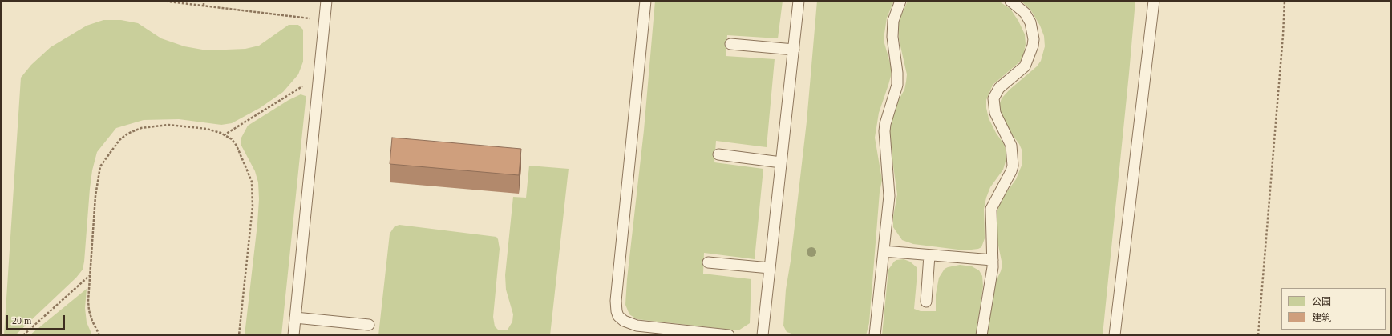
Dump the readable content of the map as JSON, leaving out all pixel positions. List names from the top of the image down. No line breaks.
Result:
{"legend":["公园","建筑"],"scale_bar":"20 m"}
